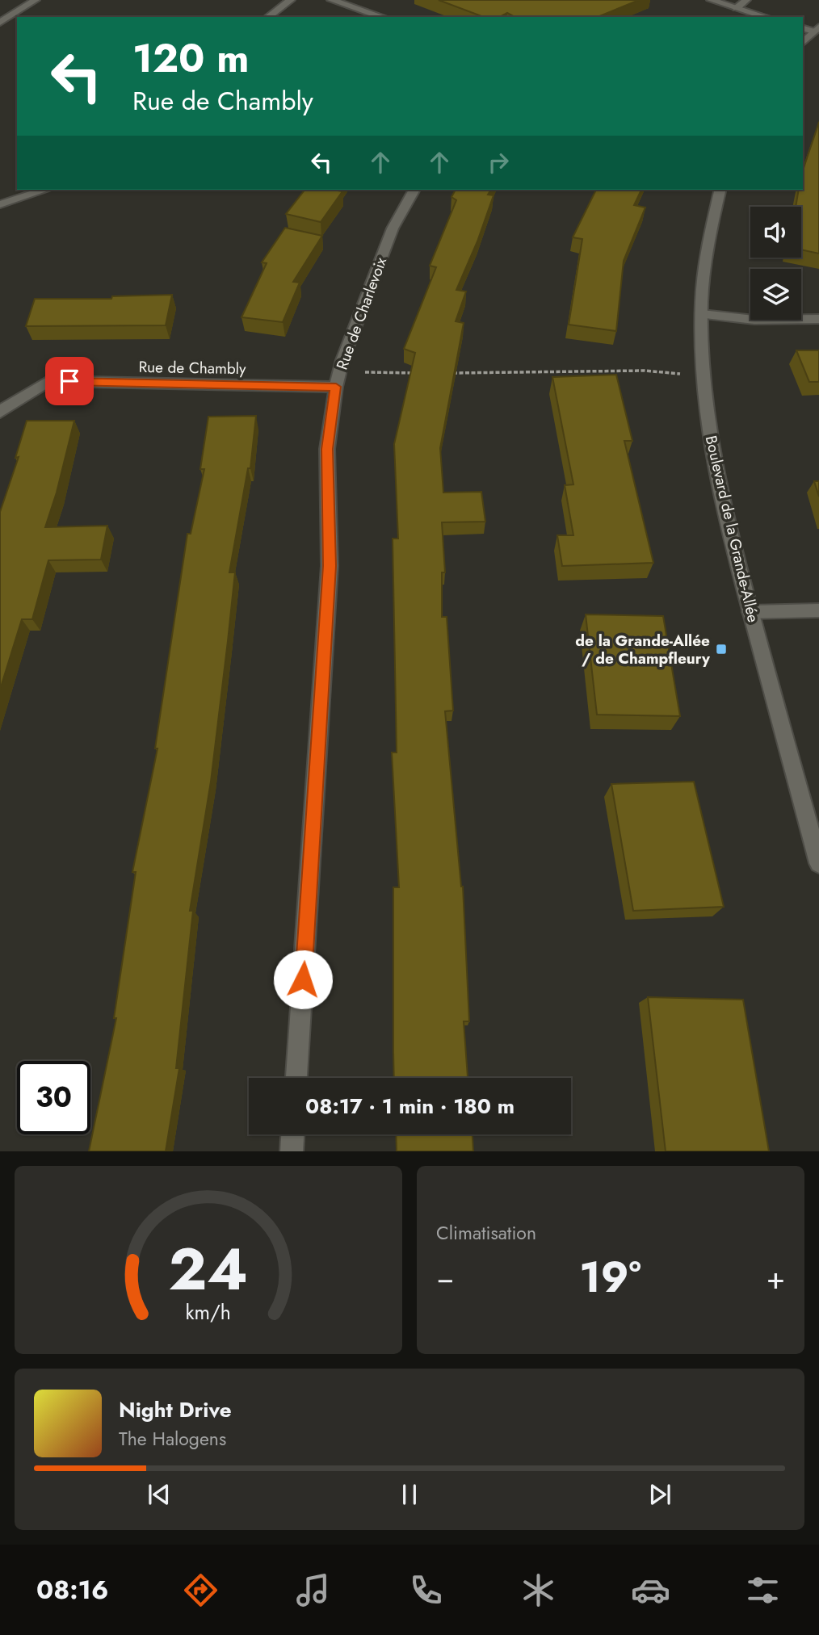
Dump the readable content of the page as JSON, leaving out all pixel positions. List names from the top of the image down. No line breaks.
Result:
{"streets":{"street":["Rue de Charlevoix","Rue de Chambly","Boulevard de la Grande-Allée"]},"crossings":[["Rue de Charlevoix","Rue de Chambly"]],"places":{"transit":["de la Grande-Allée / de Champfleury"]},"page":{"turn":["120 m","Rue de Chambly"],"limit":"30","trip":"08:17 · 1 min · 180 m","tile":"Climatisation","heat":["−","19°","+"],"song":["Night Drive","The Halogens"],"tabs":"08:16","gauge":["24","km/h"]}}
